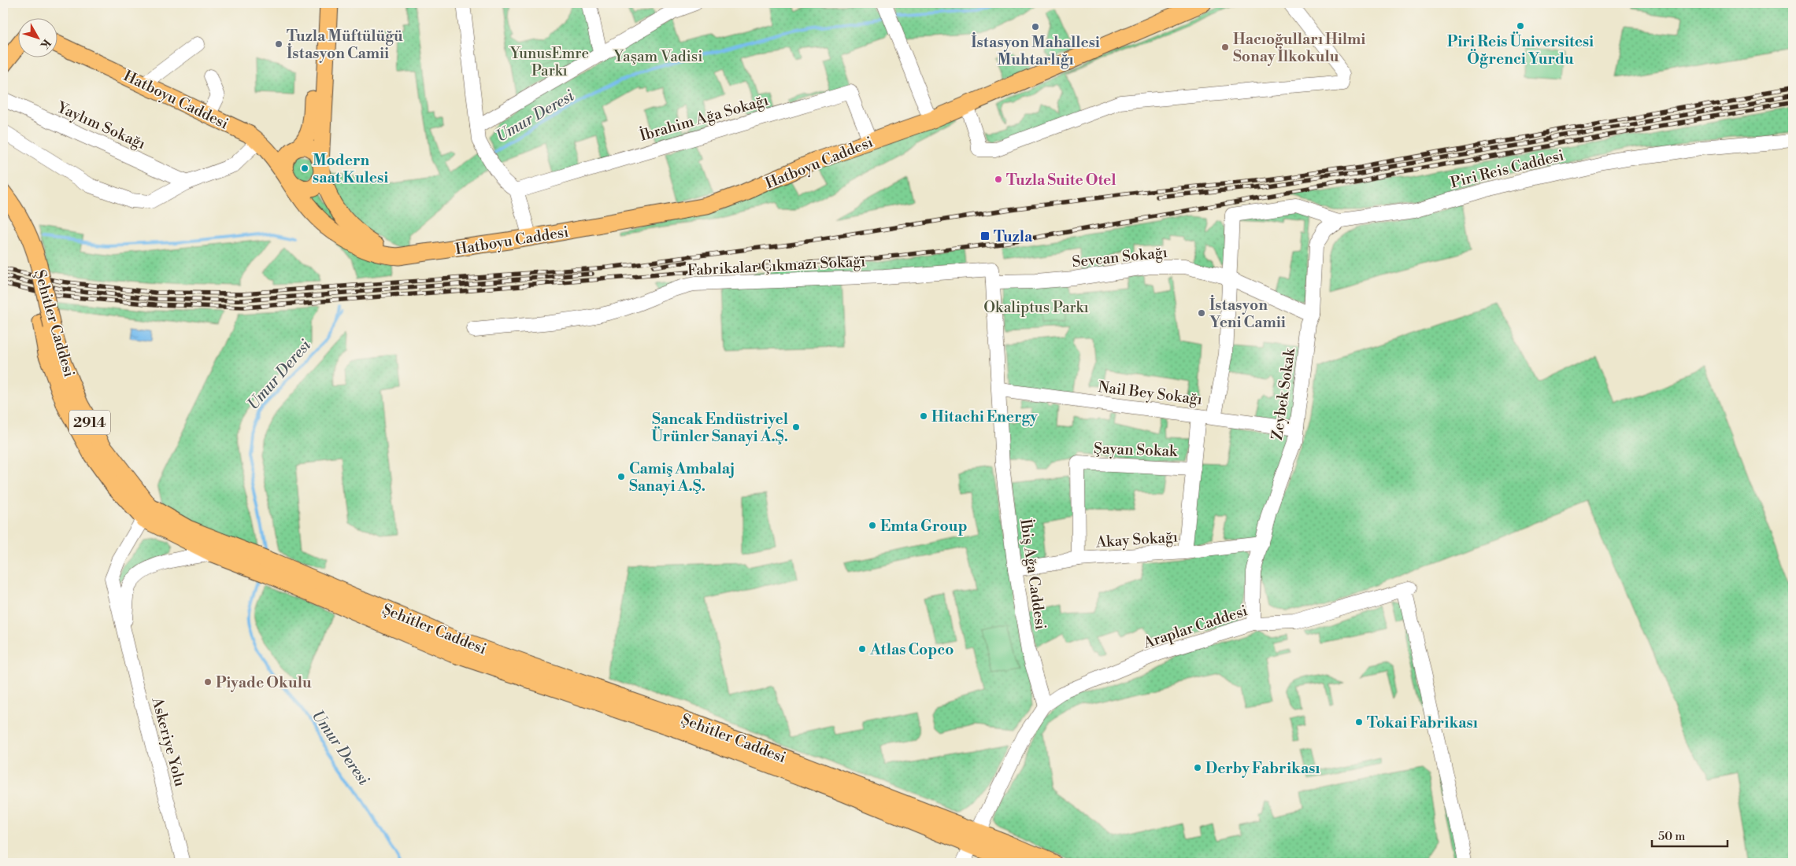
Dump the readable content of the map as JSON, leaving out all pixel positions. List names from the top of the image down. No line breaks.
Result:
{"streets":{"main road":["Hatboyu Caddesi","Şehitler Caddesi","2914"],"street":["İbrahim Ağa Sokağı","Yaylım Sokağı","Piri Reis Caddesi","Sevcan Sokağı","Fabrikalar Çıkmazı Sokağı","Nail Bey Sokağı","Zeybek Sokak","Şayan Sokak","Akay Sokağı","İbiş Ağa Caddesi","Araplar Caddesi","Askeriye Yolu"]},"crossings":[["Hatboyu Caddesi","İbrahim Ağa Sokağı"],["Piri Reis Caddesi","Sevcan Sokağı"],["Piri Reis Caddesi","Zeybek Sokak"],["Sevcan Sokağı","Fabrikalar Çıkmazı Sokağı"],["Sevcan Sokağı","Zeybek Sokak"],["Sevcan Sokağı","İbiş Ağa Caddesi"],["Fabrikalar Çıkmazı Sokağı","İbiş Ağa Caddesi"],["Şehitler Caddesi","Askeriye Yolu"],["Nail Bey Sokağı","Zeybek Sokak"],["Nail Bey Sokağı","İbiş Ağa Caddesi"],["Zeybek Sokak","Akay Sokağı"],["Zeybek Sokak","Araplar Caddesi"],["Şayan Sokak","Akay Sokağı"],["Akay Sokağı","İbiş Ağa Caddesi"],["İbiş Ağa Caddesi","Araplar Caddesi"]],"water":["Umur Deresi"],"parks":["YunusEmre Parkı","Yaşam Vadisi","Okaliptus Parkı"],"places":{"other":["Piri Reis Üniversitesi Öğrenci Yurdu","İstasyon Mahallesi Muhtarlığı","Tuzla Müftülüğü İstasyon Camii","Hacıoğulları Hilmi Sonay İlkokulu","Modern saat Kulesi","Tuzla Suite Otel","İstasyon Yeni Camii","Hitachi Energy","Sancak Endüstriyel Ürünler Sanayi A.Ş.","Camiş Ambalaj Sanayi A.Ş.","Emta Group","Atlas Copco","Piyade Okulu","Tokai Fabrikası","Derby Fabrikası"],"transit":["Tuzla"]},"scale_bar":"50 m","north":"bottom right"}
